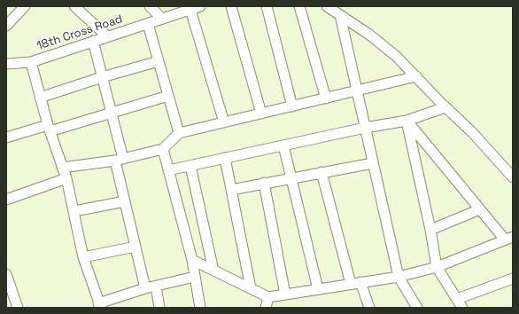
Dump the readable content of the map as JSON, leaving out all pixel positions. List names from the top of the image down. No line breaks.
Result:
{"streets":{"street":["18th Cross Road"]}}
